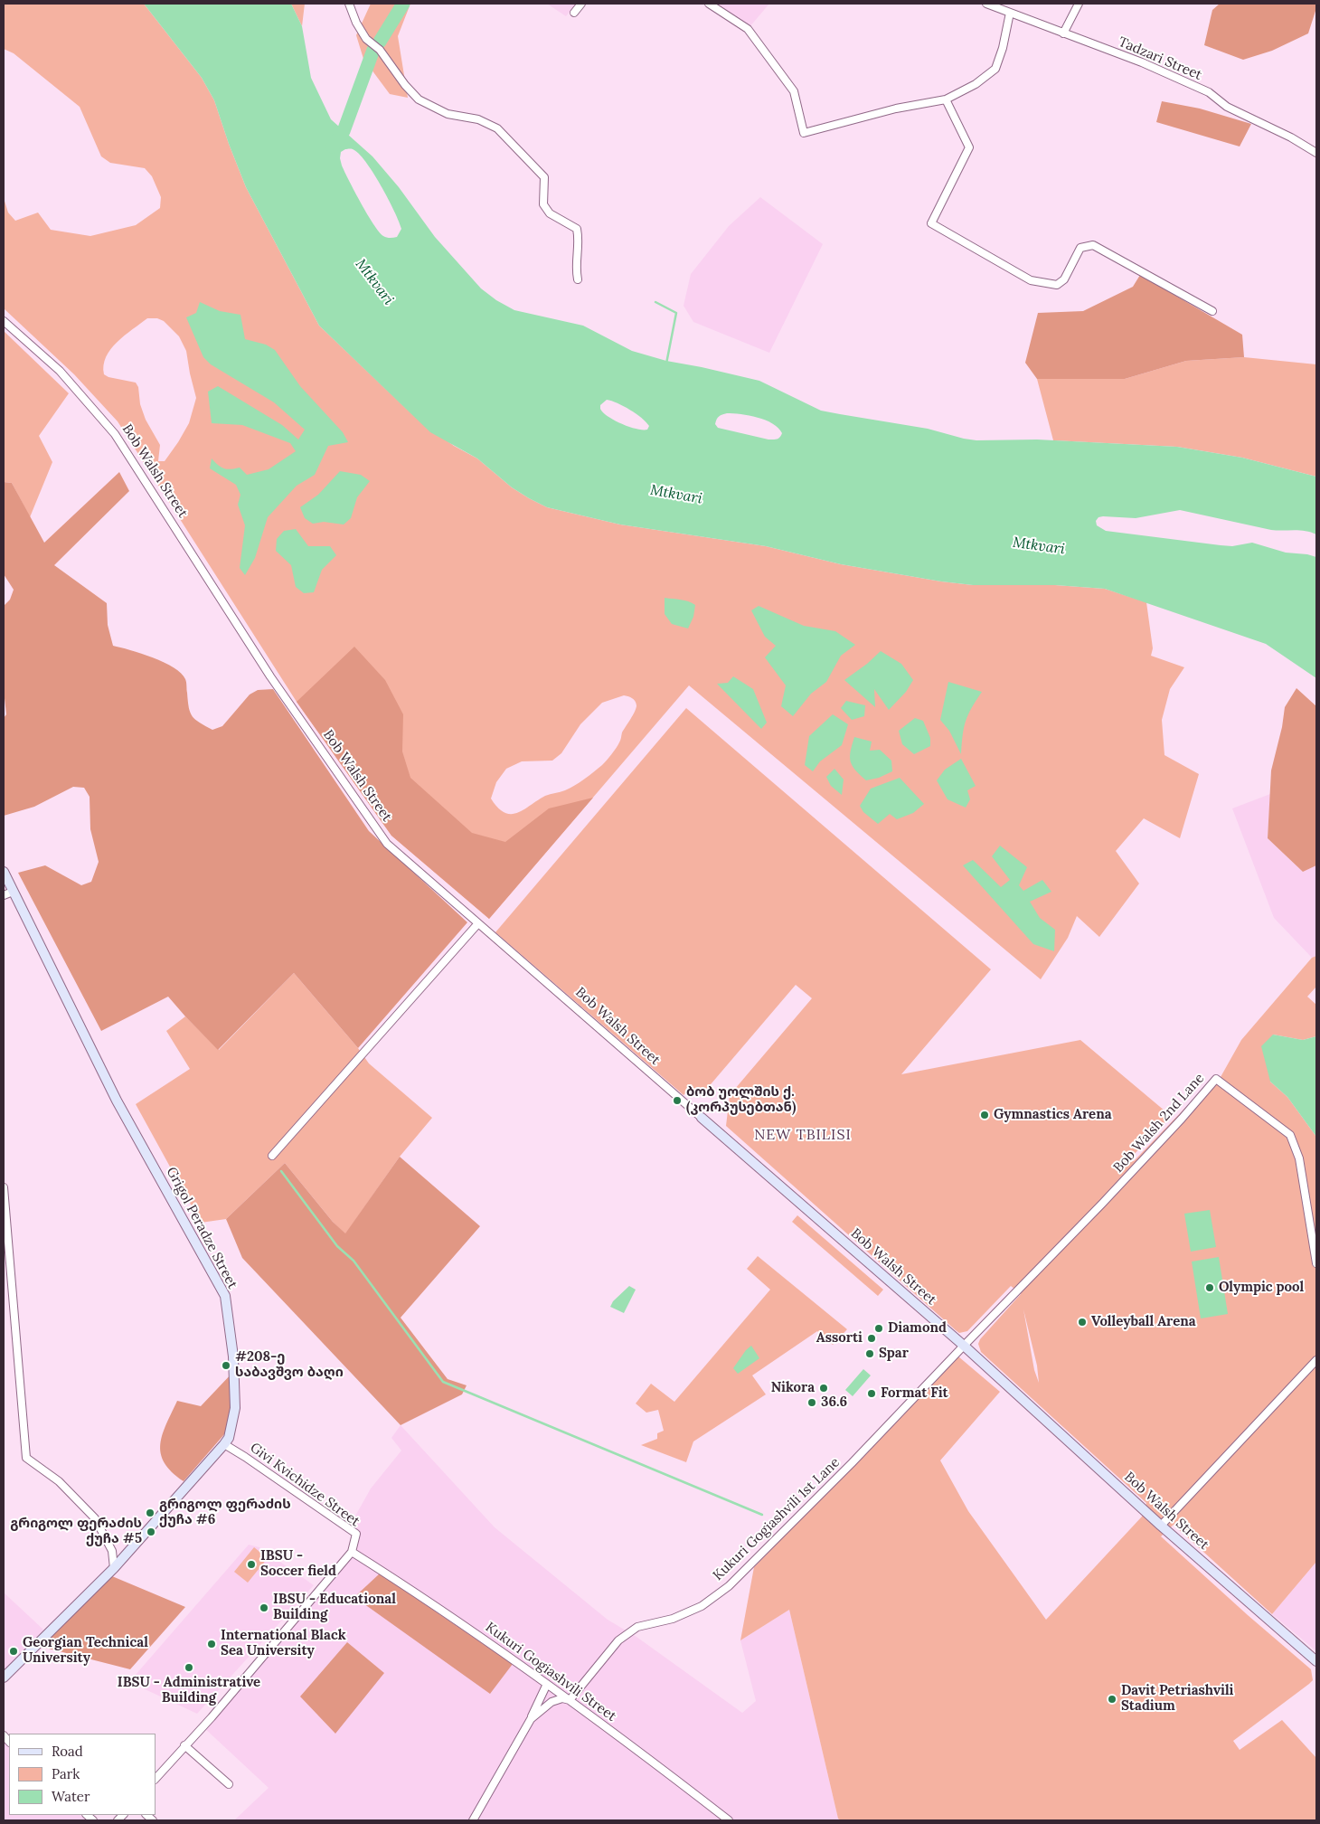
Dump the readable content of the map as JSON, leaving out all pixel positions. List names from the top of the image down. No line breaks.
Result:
{"streets":{"street":["Tadzari Street","Bob Walsh Street","Bob Walsh 2nd Lane","Grigol Peradze Street","Givi Kvichidze Street","Kukuri Gogiashvili 1st Lane","Kukuri Gogiashvili Street"]},"crossings":[["Bob Walsh Street","Bob Walsh 2nd Lane"],["Bob Walsh Street","Kukuri Gogiashvili 1st Lane"],["Bob Walsh 2nd Lane","Kukuri Gogiashvili 1st Lane"],["Grigol Peradze Street","Givi Kvichidze Street"],["Givi Kvichidze Street","Kukuri Gogiashvili Street"],["Kukuri Gogiashvili 1st Lane","Kukuri Gogiashvili Street"]],"districts":["NEW TBILISI"],"water":["Mtkvari"],"places":["ბობ უოლშის ქ. (კორპუსებთან)","Gymnastics Arena","Olympic pool","Volleyball Arena","Diamond","Assorti","Spar","#208-ე საბავშვო ბაღი","Nikora","Format Fit","36.6","გრიგოლ ფერაძის ქუჩა #6","გრიგოლ ფერაძის ქუჩა #5","IBSU - Soccer field","IBSU - Educational Building","International Black Sea University","Georgian Technical University","IBSU - Administrative Building","Davit Petriashvili Stadium"],"legend":["Road","Park","Water"]}
